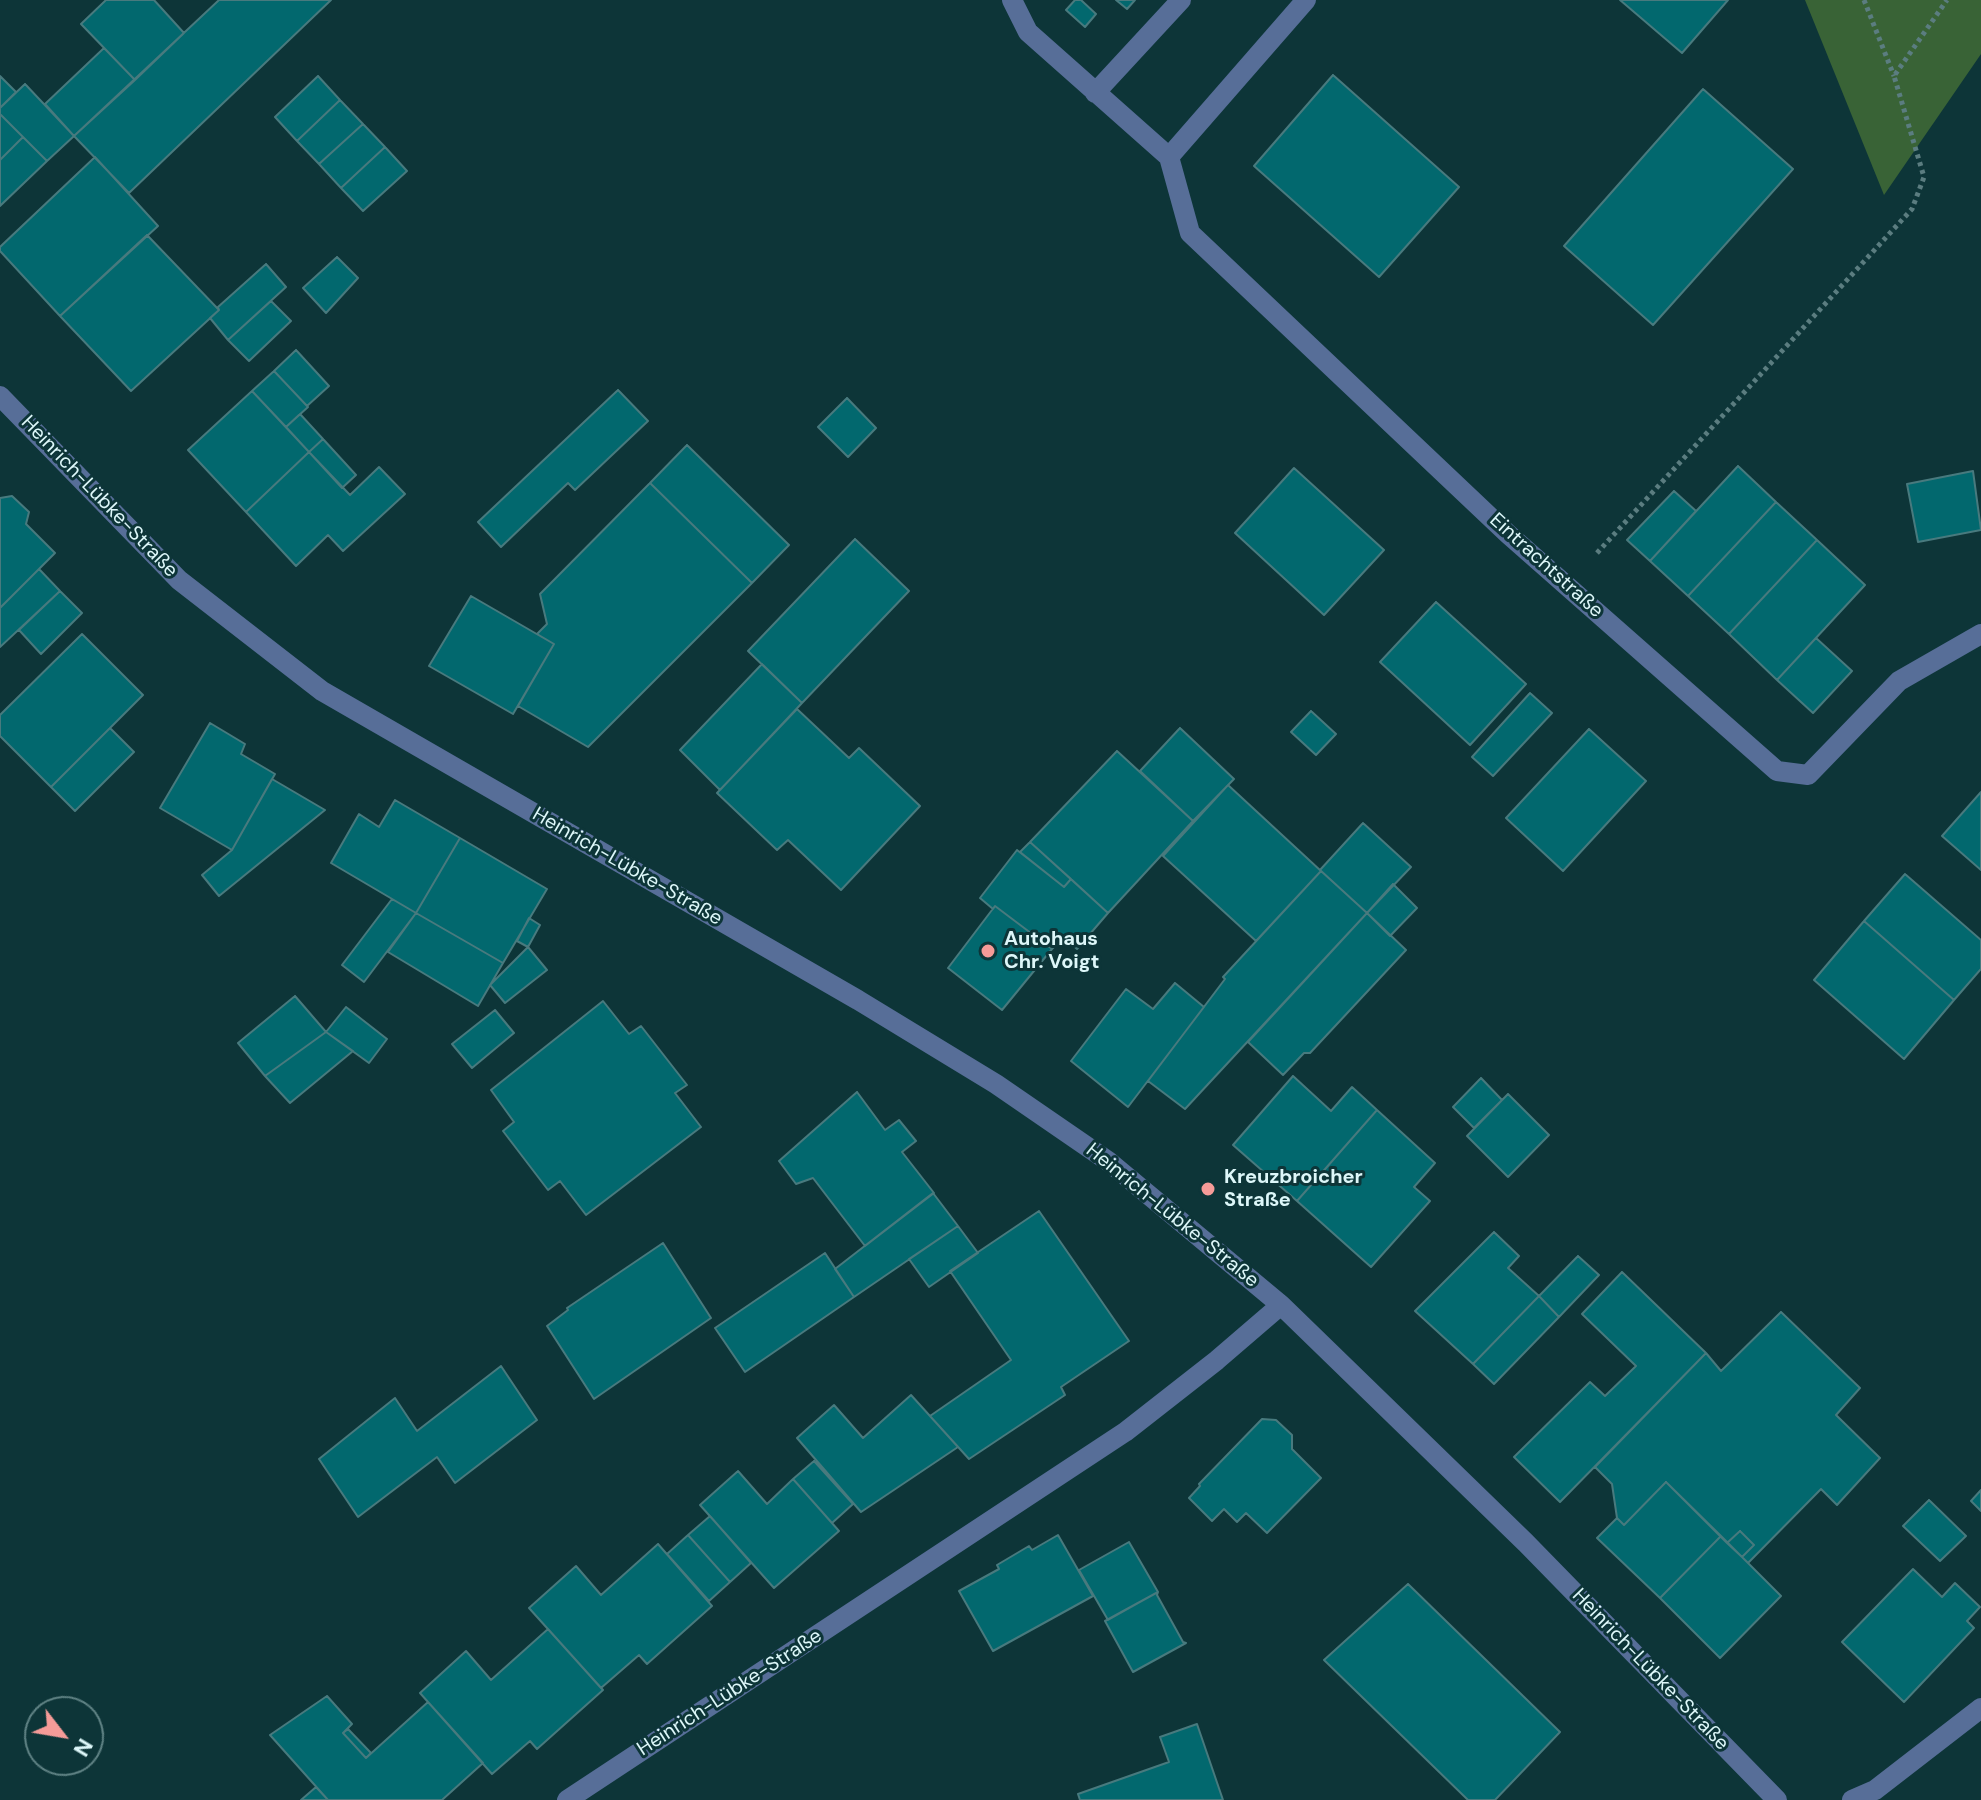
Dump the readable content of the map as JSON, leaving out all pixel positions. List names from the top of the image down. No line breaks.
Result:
{"streets":{"street":["Heinrich-Lübke-Straße","Eintrachtstraße"]},"places":["Autohaus Chr. Voigt","Kreuzbroicher Straße"],"north":"bottom right"}
